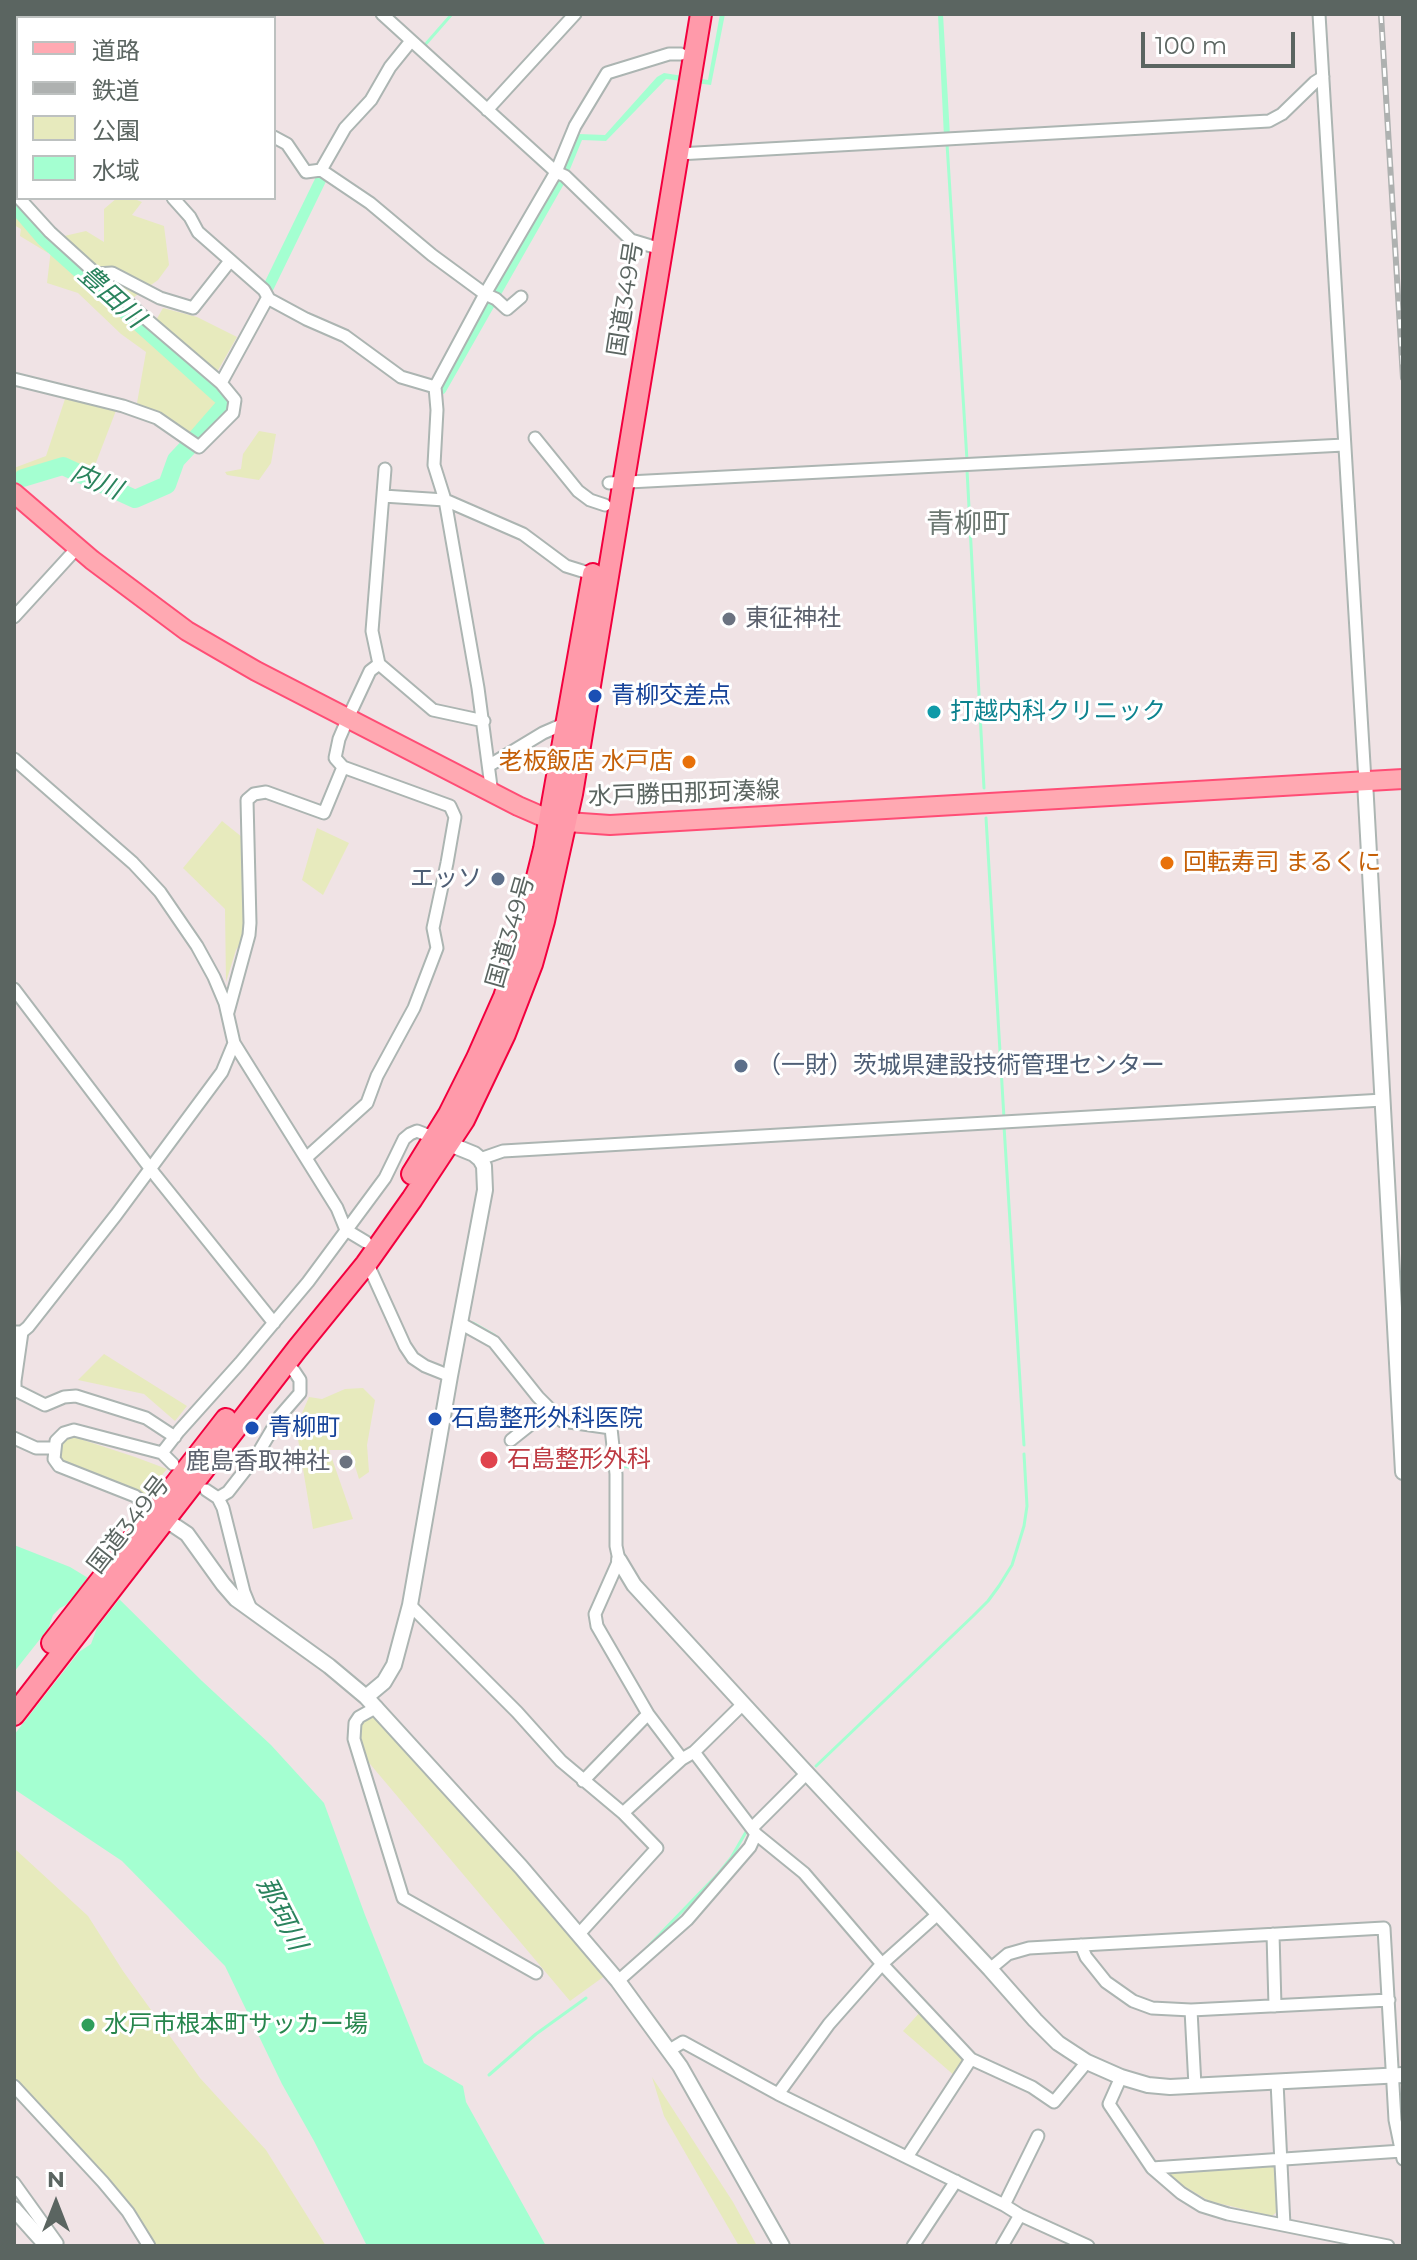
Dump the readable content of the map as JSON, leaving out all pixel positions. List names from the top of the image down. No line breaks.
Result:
{"streets":{"highway":["国道349号"],"main road":["水戸勝田那珂湊線"]},"crossings":[["国道349号","水戸勝田那珂湊線"]],"districts":["青柳町"],"water":["豊田川","内川","那珂川"],"places":["東征神社","青柳交差点","打越内科クリニック","老板飯店 水戸店","回転寿司 まるくに","エッソ","（一財）茨城県建設技術管理センター","石島整形外科医院","青柳町","石島整形外科","鹿島香取神社","水戸市根本町サッカー場"],"legend":["道路","鉄道","公園","水域"],"scale_bar":"100 m","north":"top"}
